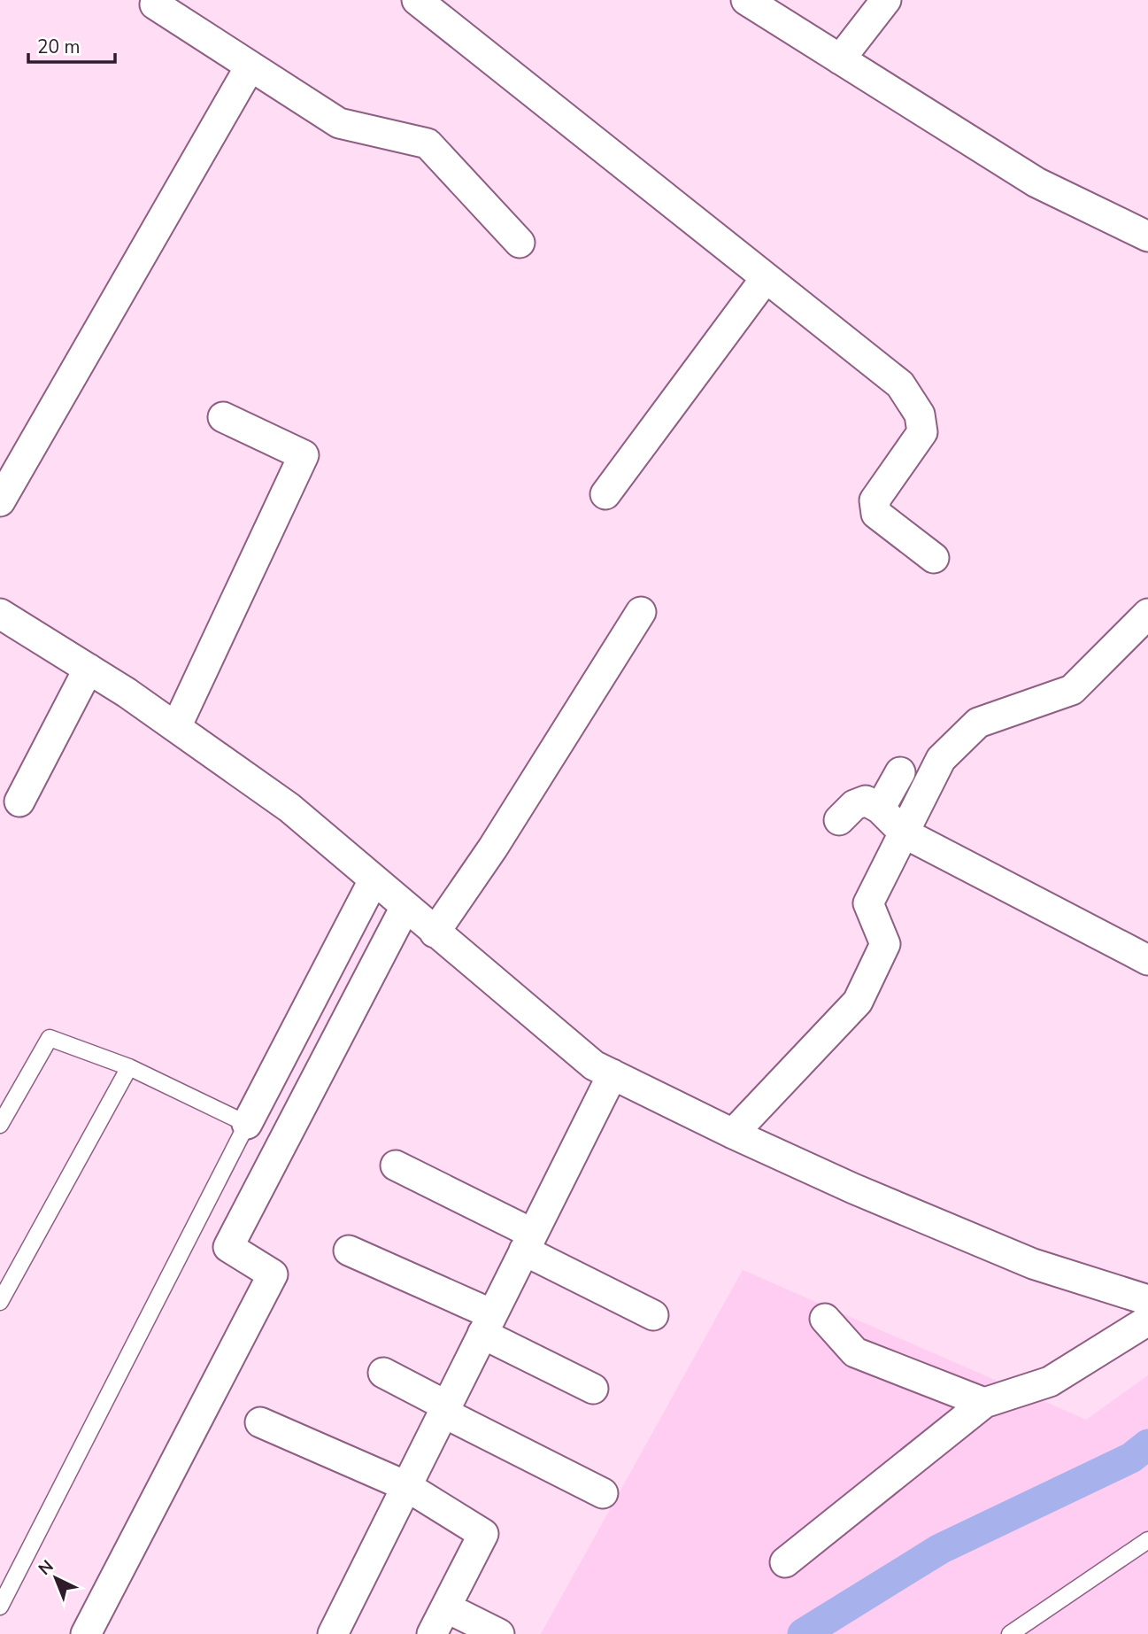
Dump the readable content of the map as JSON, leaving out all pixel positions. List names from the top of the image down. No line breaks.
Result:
{"scale_bar":"20 m","north":"top left"}
